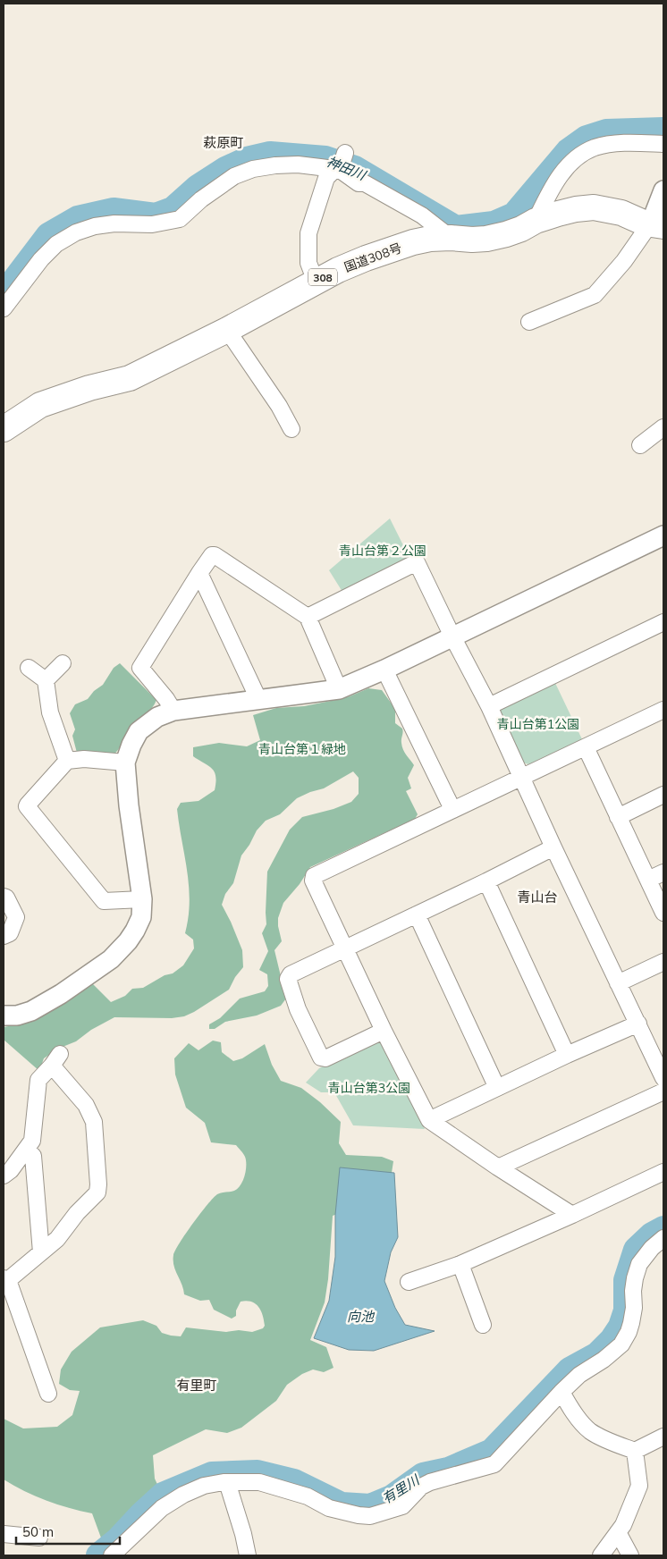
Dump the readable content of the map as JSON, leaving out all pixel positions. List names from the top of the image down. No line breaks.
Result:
{"streets":{"highway":["国道308号","308"]},"districts":["萩原町","青山台","有里町"],"water":["神田川","向池","有里川"],"parks":["青山台第２公園","青山台第1公園","青山台第１緑地","青山台第3公園"],"scale_bar":"50 m"}
